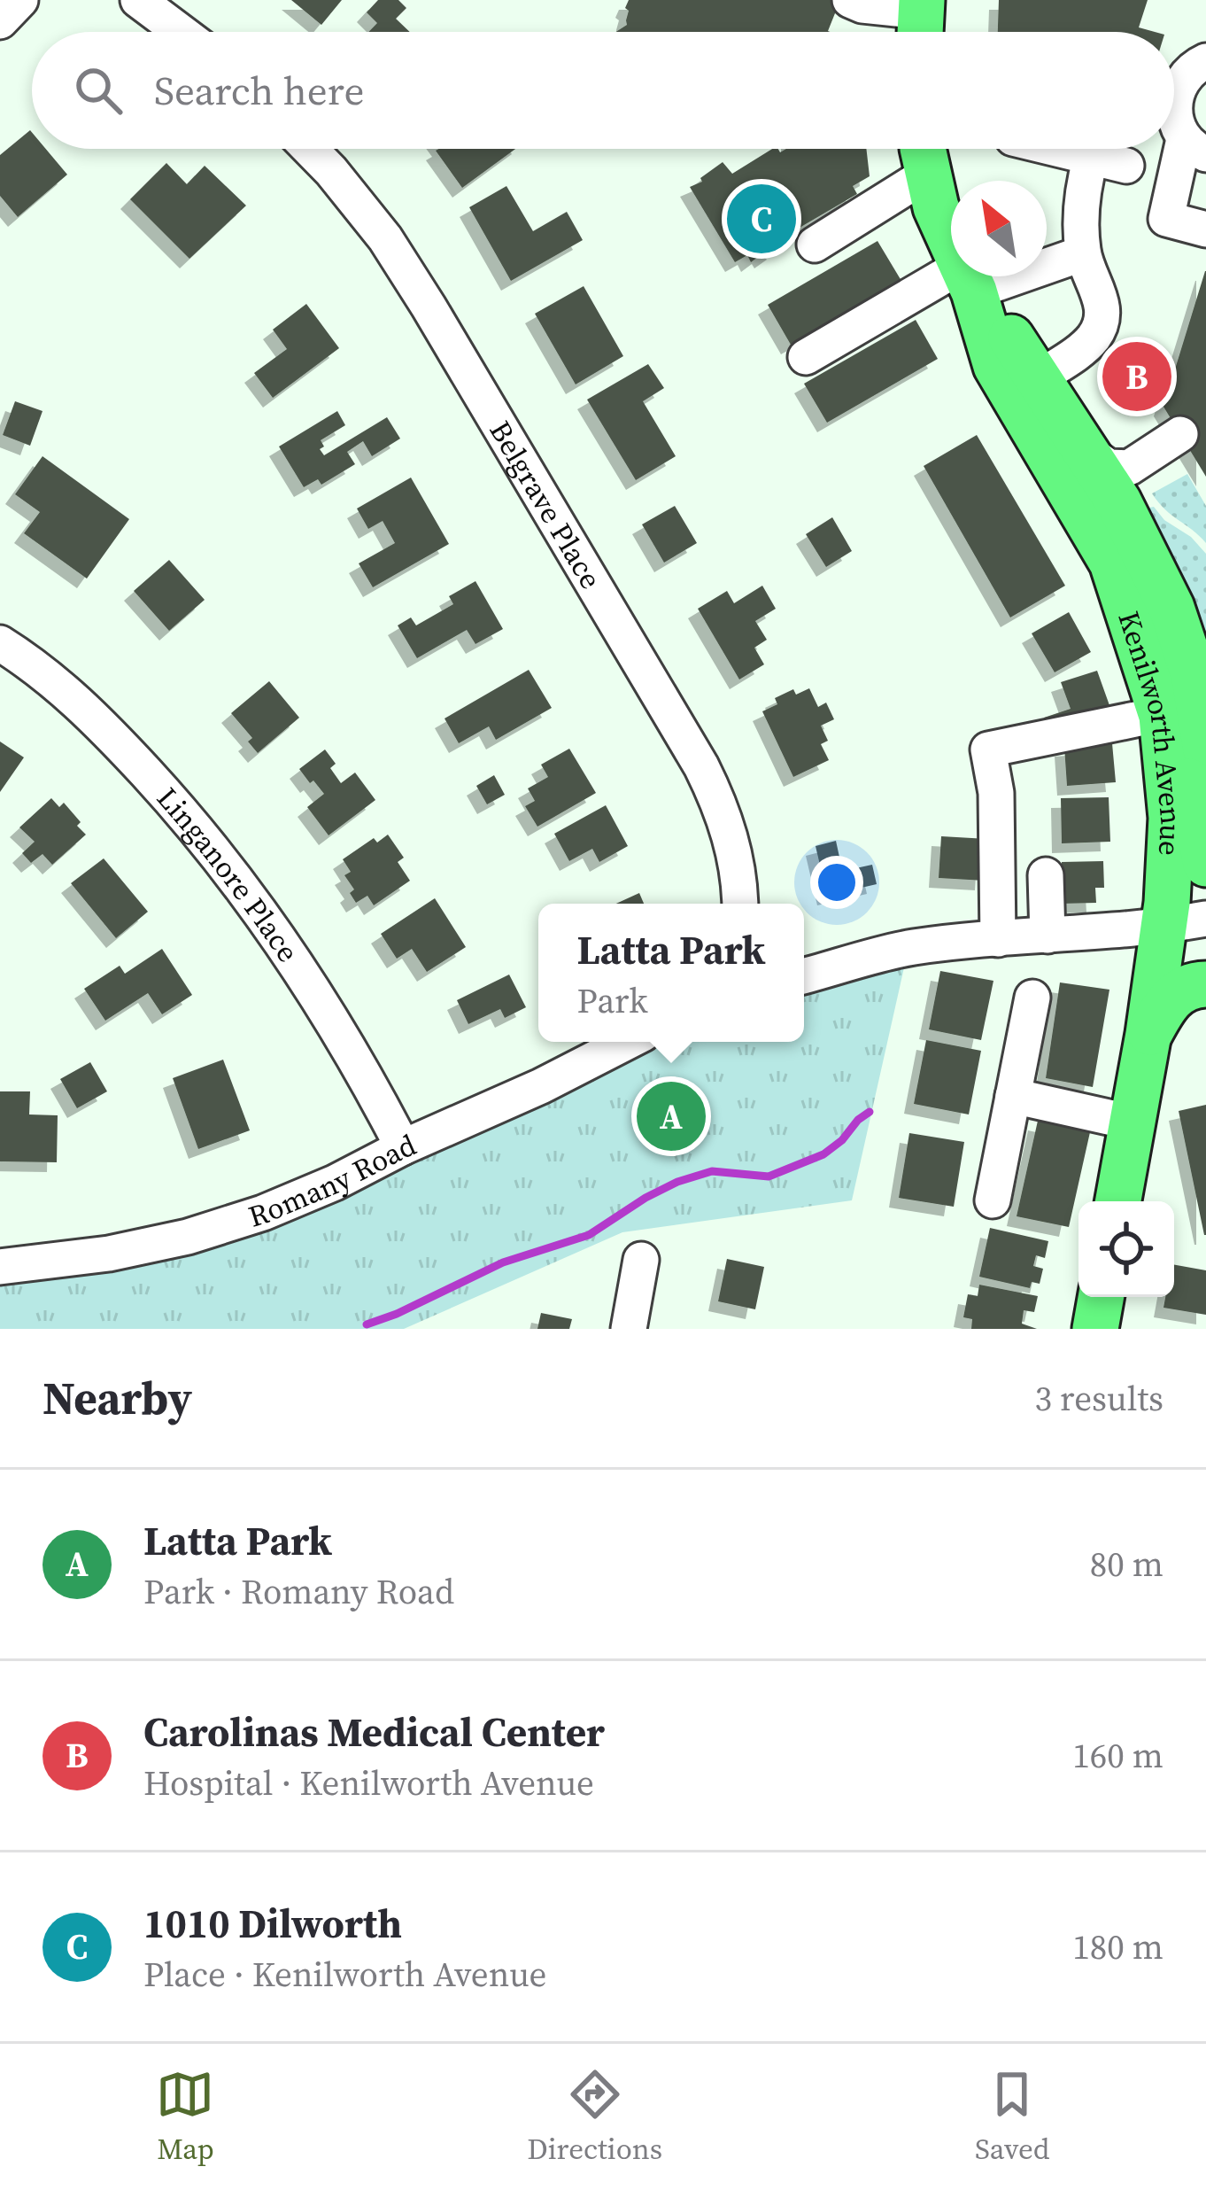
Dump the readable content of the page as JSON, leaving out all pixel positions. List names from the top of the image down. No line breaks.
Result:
{"streets":{"main road":["Kenilworth Avenue"],"street":["Belgrave Place","Linganore Place","Romany Road"]},"crossings":[["Linganore Place","Romany Road"]],"north":"top left","page":{"search":"Search here","pins":["C","B","A"],"popup":["Latta Park","Park"],"heading":["Nearby","3 results"],"list":[{"mark":"A","name":"Latta Park","note":"Park · Romany Road","value":"80 m"},{"mark":"B","name":"Carolinas Medical Center","note":"Hospital · Kenilworth Avenue","value":"160 m"},{"mark":"C","name":"1010 Dilworth","note":"Place · Kenilworth Avenue","value":"180 m"}],"nav":["Map","Directions","Saved"]}}
